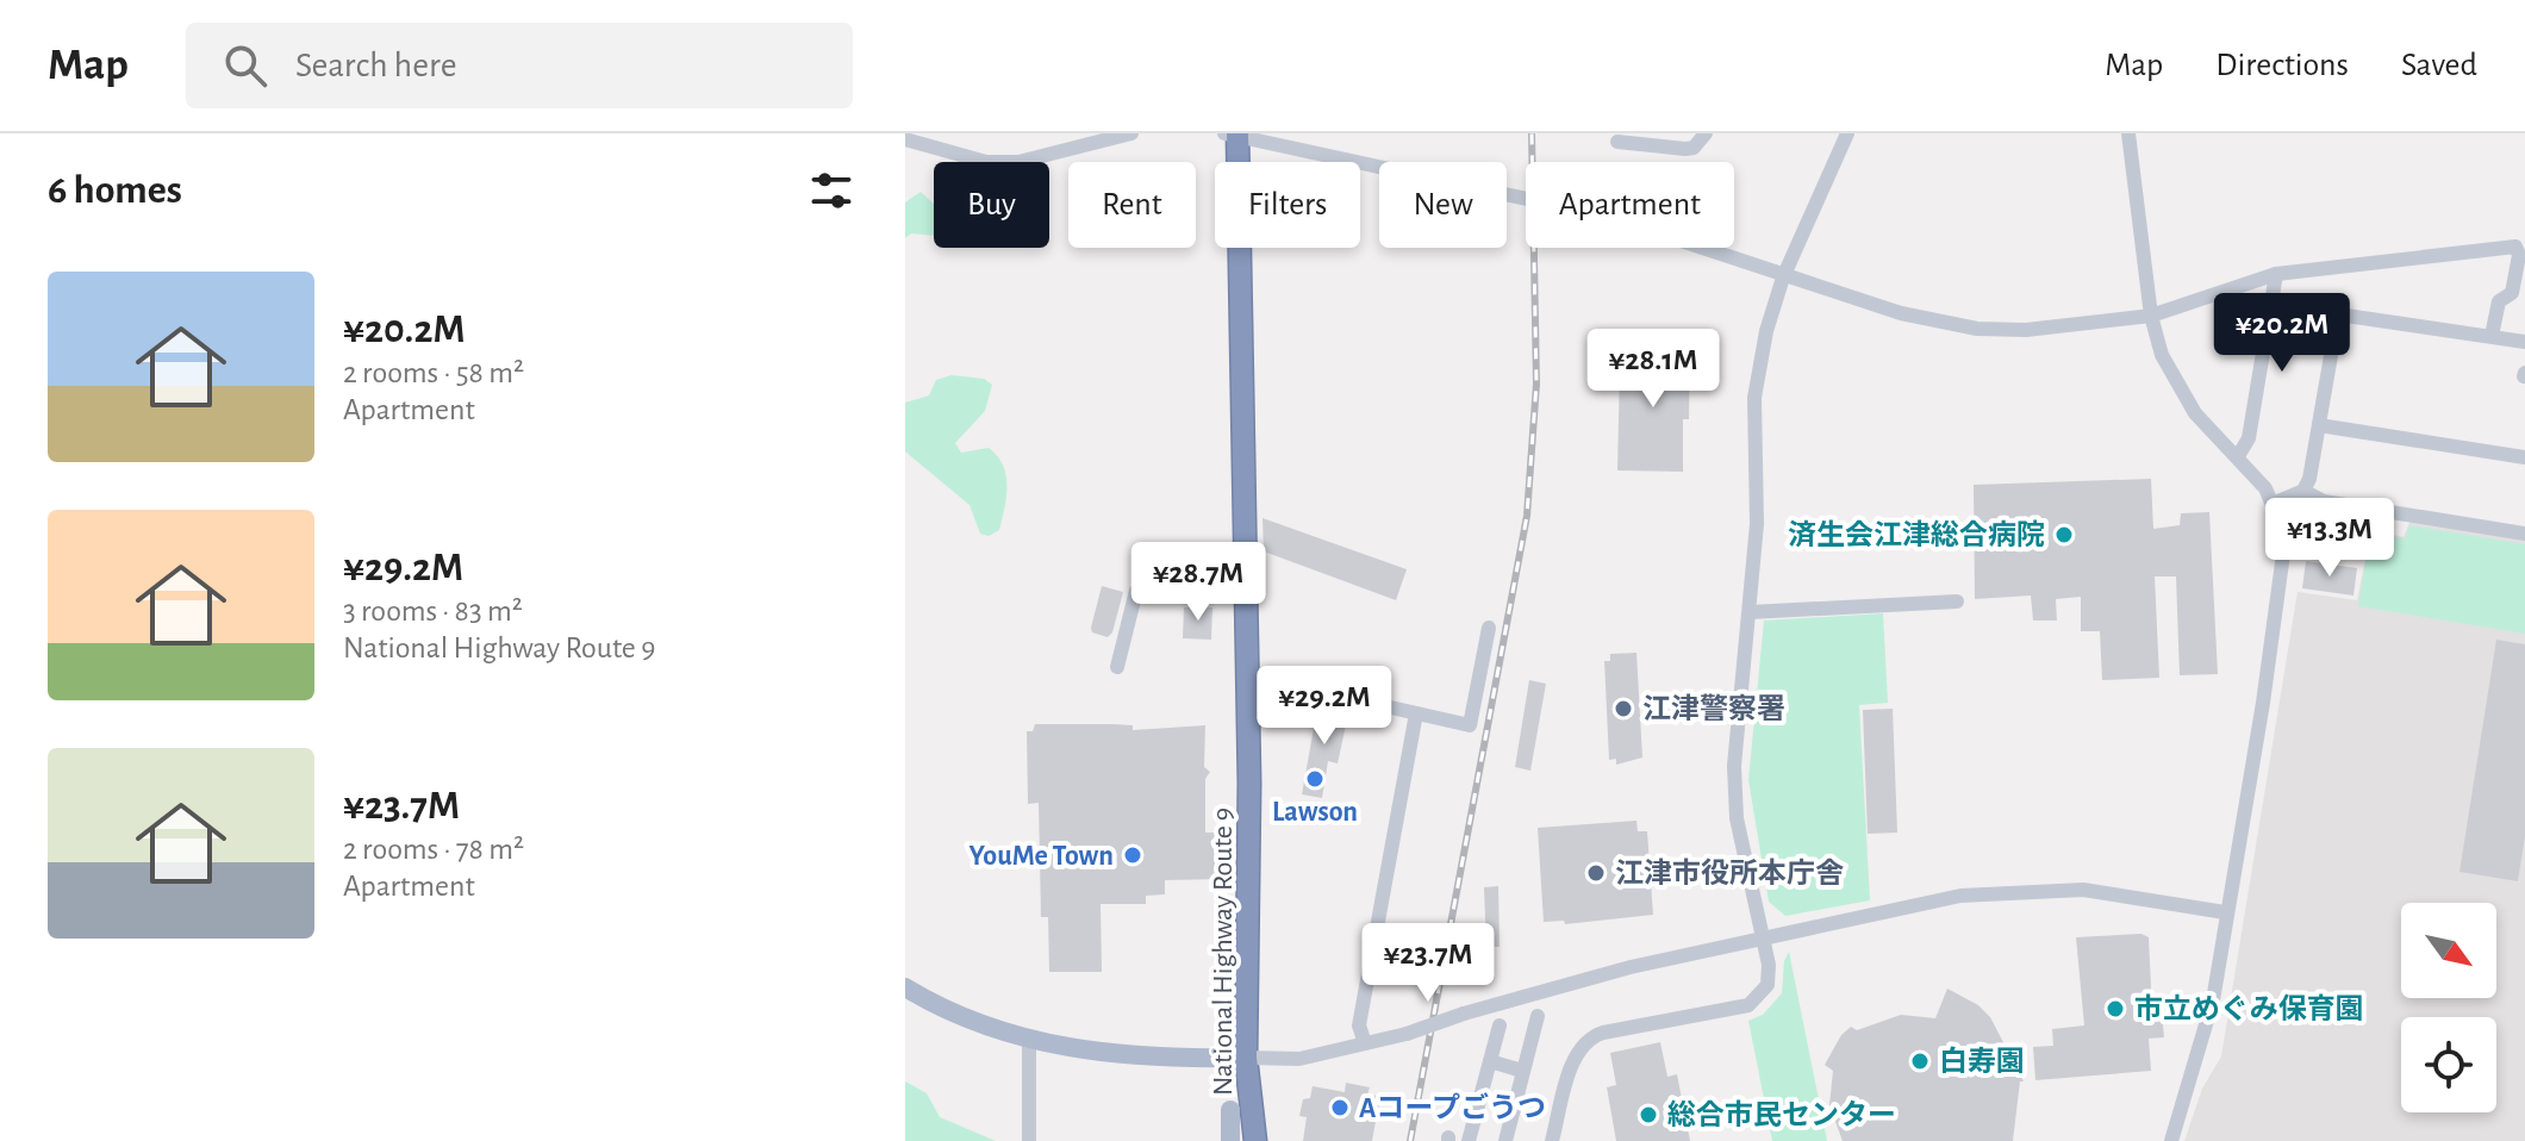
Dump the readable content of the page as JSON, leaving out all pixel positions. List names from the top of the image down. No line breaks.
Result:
{"streets":{"highway":["National Highway Route 9"]},"places":["済生会江津総合病院","江津警察署","Lawson","YouMe Town","江津市役所本庁舎","市立めぐみ保育園","白寿園","Aコープごうつ","総合市民センター"],"north":"bottom right","page":{"header":"Map","search":"Search here","nav":["Map","Directions","Saved"],"heading":"6 homes","chip":["Buy","Rent","Filters","New","Apartment"],"list":[{"name":"¥20.2M","note":"2 rooms · 58 m² · Apartment"},{"name":"¥29.2M","note":"3 rooms · 83 m² · National Highway Route 9"},{"name":"¥23.7M","note":"2 rooms · 78 m² · Apartment"}],"price":["¥20.2M","¥28.1M","¥13.3M","¥28.7M","¥29.2M","¥23.7M"]}}
